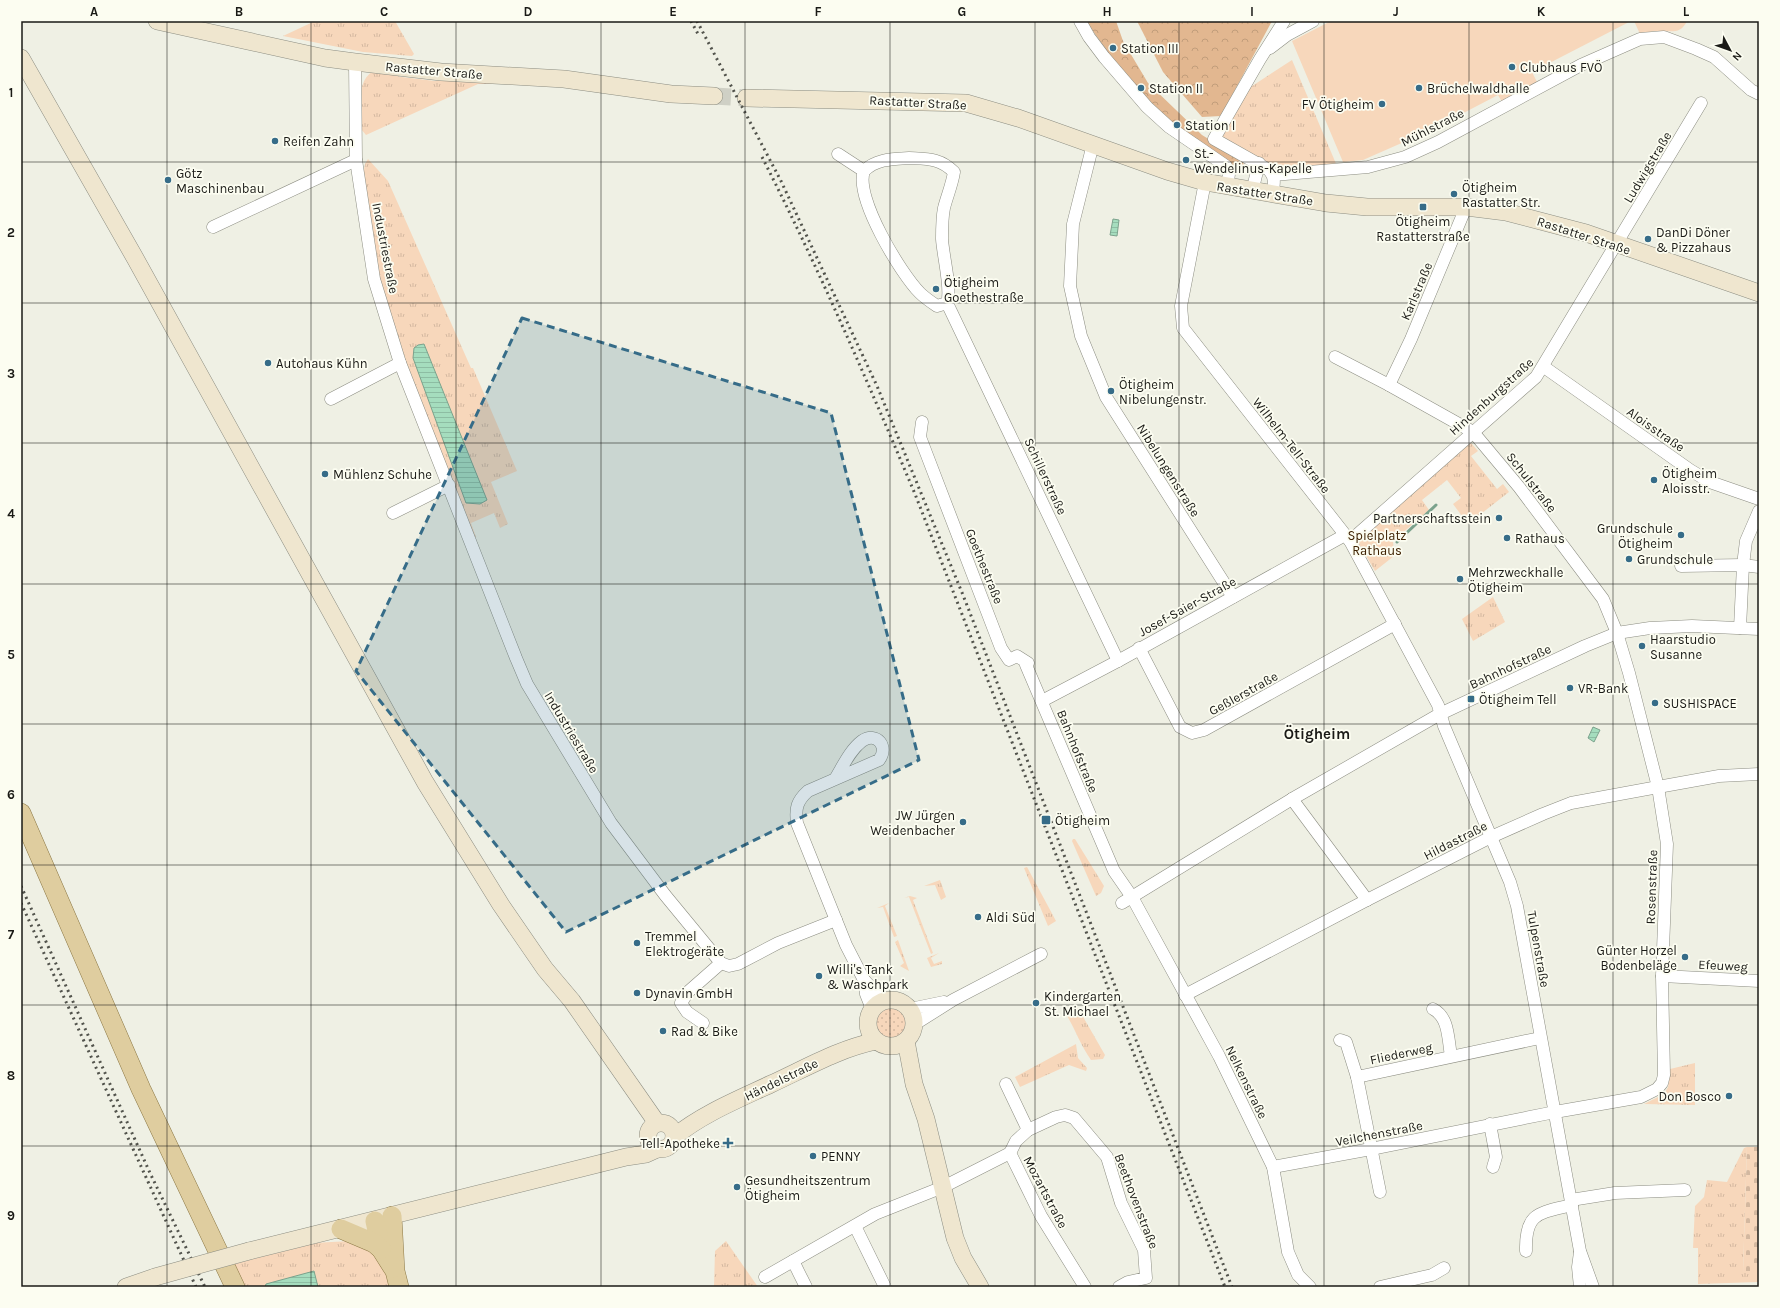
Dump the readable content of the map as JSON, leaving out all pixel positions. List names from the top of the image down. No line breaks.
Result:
{"streets":{"street":["Rastatter Straße","Mühlstraße","Ludwigstraße","Industriestraße","Karlstraße","Hindenburgstraße","Aloisstraße","Wilhelm-Tell-Straße","Nibelungenstraße","Schillerstraße","Schulstraße","Goethestraße","Josef-Saier-Straße","Bahnhofstraße","Geßlerstraße","Hildastraße","Rosenstraße","Tulpenstraße","Efeuweg","Fliederweg","Händelstraße","Nelkenstraße","Veilchenstraße","Mozartstraße","Beethovenstraße"]},"crossings":[["Rastatter Straße","Ludwigstraße"],["Rastatter Straße","Industriestraße"],["Rastatter Straße","Karlstraße"],["Rastatter Straße","Hindenburgstraße"],["Rastatter Straße","Wilhelm-Tell-Straße"],["Rastatter Straße","Nibelungenstraße"],["Ludwigstraße","Hindenburgstraße"],["Hindenburgstraße","Aloisstraße"],["Hindenburgstraße","Wilhelm-Tell-Straße"],["Hindenburgstraße","Schulstraße"],["Hindenburgstraße","Josef-Saier-Straße"],["Wilhelm-Tell-Straße","Josef-Saier-Straße"],["Wilhelm-Tell-Straße","Bahnhofstraße"],["Wilhelm-Tell-Straße","Geßlerstraße"],["Wilhelm-Tell-Straße","Tulpenstraße"],["Nibelungenstraße","Josef-Saier-Straße"],["Schillerstraße","Josef-Saier-Straße"],["Schulstraße","Bahnhofstraße"],["Schulstraße","Rosenstraße"],["Goethestraße","Josef-Saier-Straße"],["Goethestraße","Bahnhofstraße"],["Josef-Saier-Straße","Bahnhofstraße"],["Josef-Saier-Straße","Geßlerstraße"],["Bahnhofstraße","Rosenstraße"],["Bahnhofstraße","Tulpenstraße"],["Bahnhofstraße","Nelkenstraße"],["Hildastraße","Rosenstraße"],["Hildastraße","Tulpenstraße"],["Hildastraße","Nelkenstraße"],["Rosenstraße","Tulpenstraße"],["Rosenstraße","Efeuweg"],["Rosenstraße","Veilchenstraße"],["Tulpenstraße","Fliederweg"],["Tulpenstraße","Veilchenstraße"],["Fliederweg","Veilchenstraße"],["Nelkenstraße","Veilchenstraße"],["Mozartstraße","Beethovenstraße"]],"districts":["Ötigheim"],"parks":["Spielplatz Rathaus"],"places":{"other":["Station III","Clubhaus FVÖ","Station II","Brüchelwaldhalle","FV Ötigheim","Station I","Reifen Zahn","St.- Wendelinus-Kapelle","Götz Maschinenbau","Ötigheim Rastatter Str.","DanDi Döner & Pizzahaus","Ötigheim Goethestraße","Autohaus Kühn","Ötigheim Nibelungenstr.","Mühlenz Schuhe","Ötigheim Aloisstr.","Partnerschaftsstein","Grundschule Ötigheim","Rathaus","Grundschule","Mehrzweckhalle Ötigheim","Haarstudio Susanne","VR-Bank","SUSHISPACE","JW Jürgen Weidenbacher","Aldi Süd","Tremmel Elektrogeräte","Günter Horzel Bodenbeläge","Willi's Tank & Waschpark","Dynavin GmbH","Kindergarten St. Michael","Rad & Bike","Don Bosco","PENNY","Gesundheitszentrum Ötigheim"],"transit":["Ötigheim Rastatterstraße","Ötigheim Tell","Ötigheim"],"health":["Tell-Apotheke"]},"north":"bottom right","grid":{"columns":["A","B","C","D","E","F","G","H","I","J","K","L"],"rows":["1","2","3","4","5","6","7","8","9"]}}
